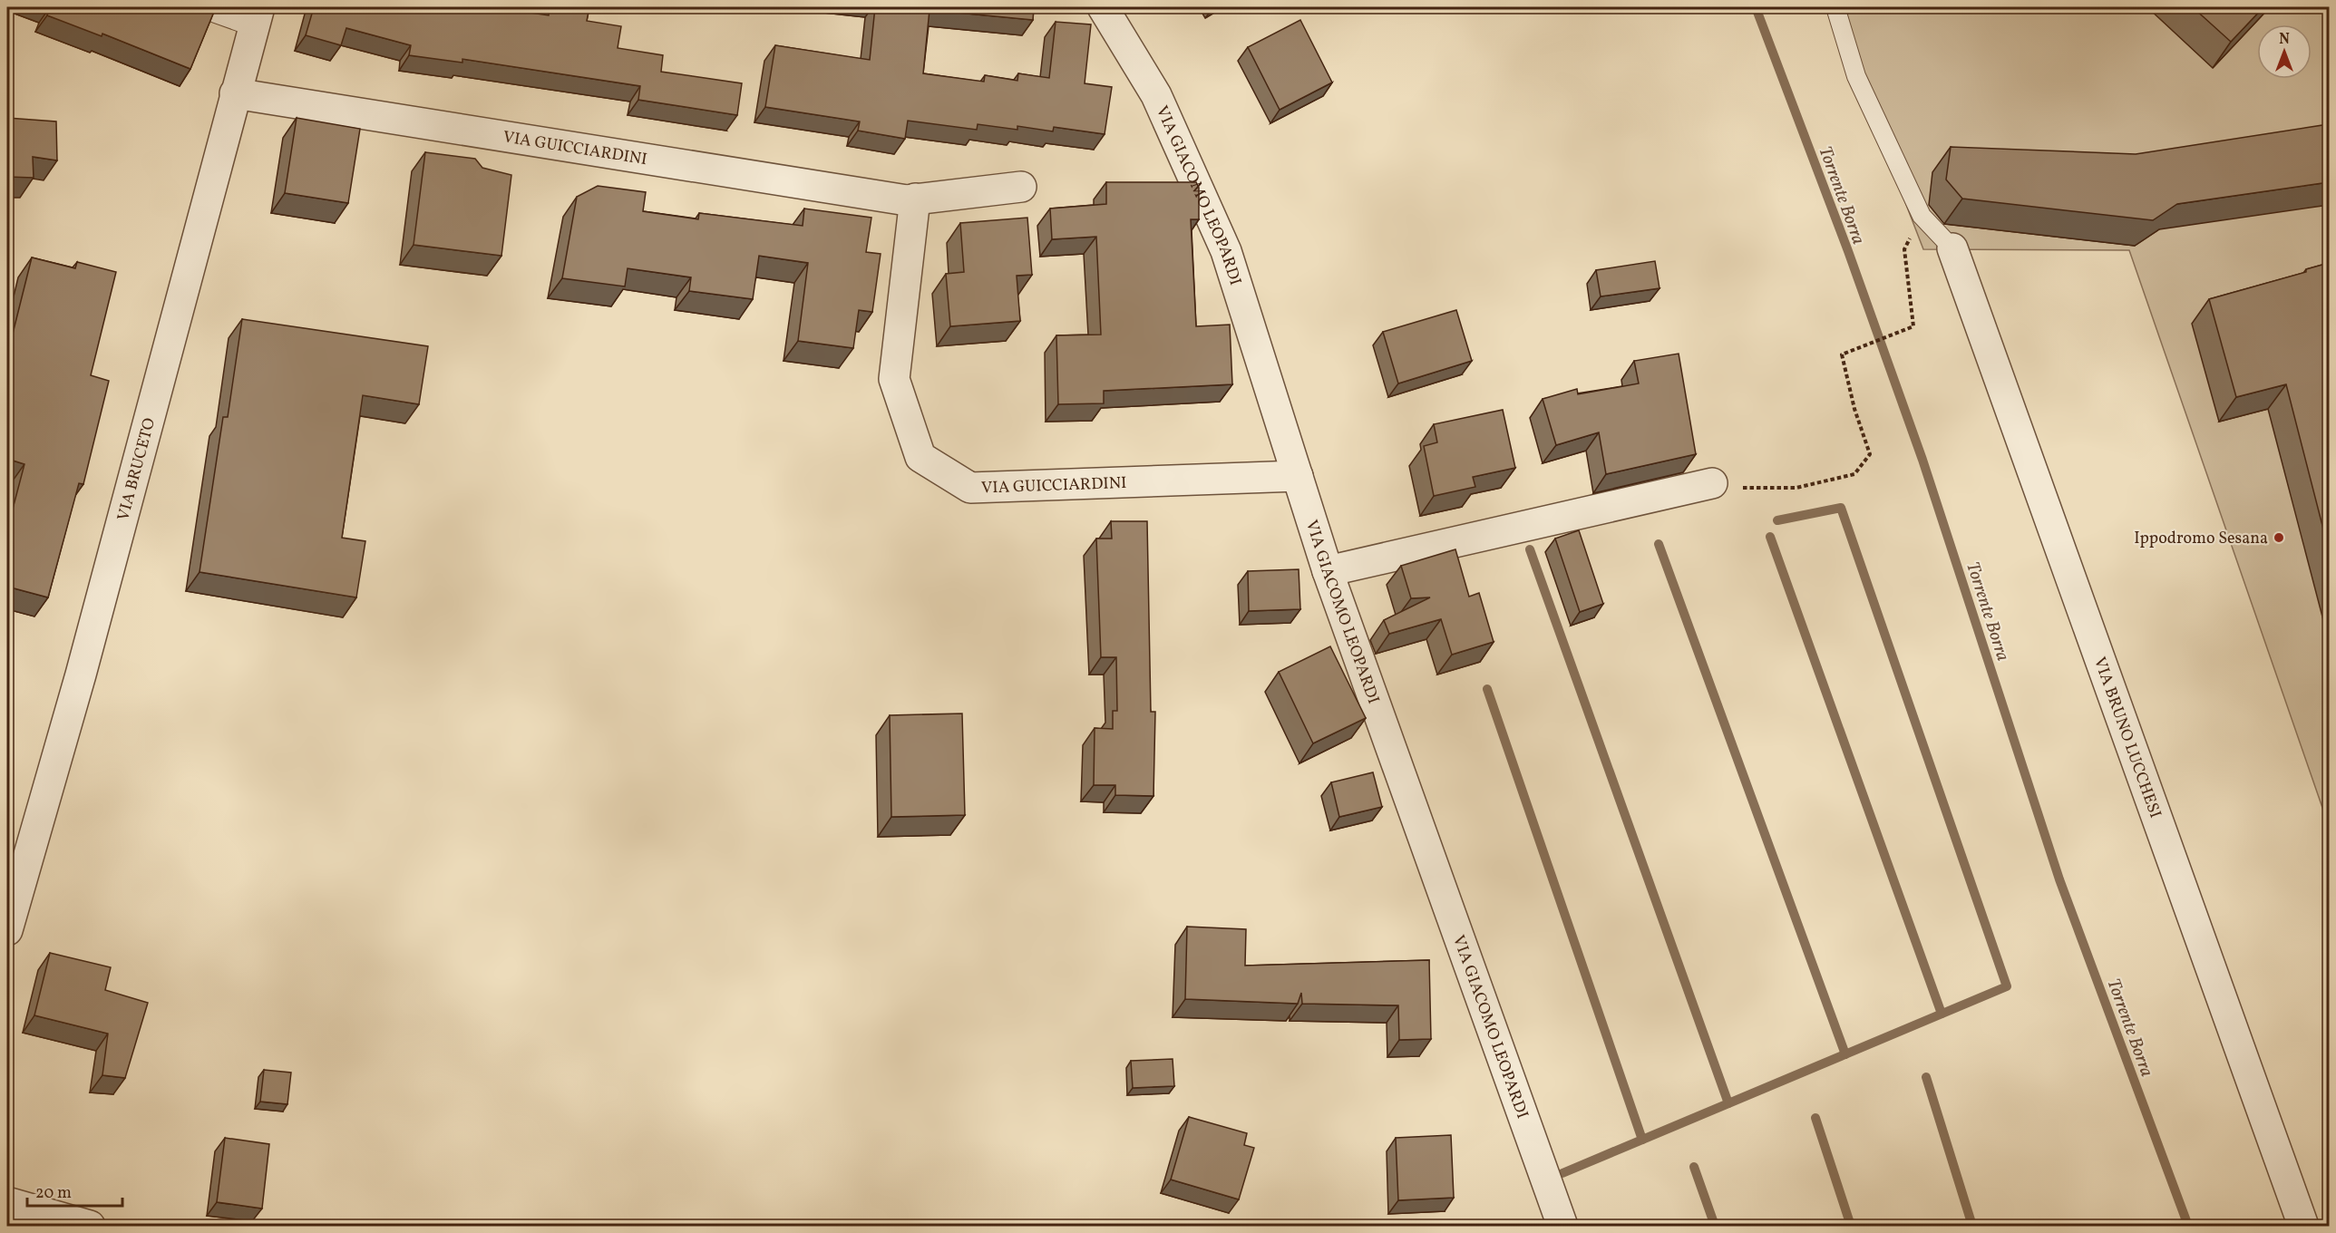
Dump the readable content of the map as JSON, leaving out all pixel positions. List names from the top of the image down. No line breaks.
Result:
{"streets":{"street":["VIA GUICCIARDINI","VIA GIACOMO LEOPARDI","VIA BRUCETO","VIA BRUNO LUCCHESI"]},"crossings":[["VIA GUICCIARDINI","VIA GIACOMO LEOPARDI"],["VIA GUICCIARDINI","VIA BRUCETO"]],"water":["Torrente Borra"],"places":["Ippodromo Sesana"],"scale_bar":"20 m","north":"top"}
